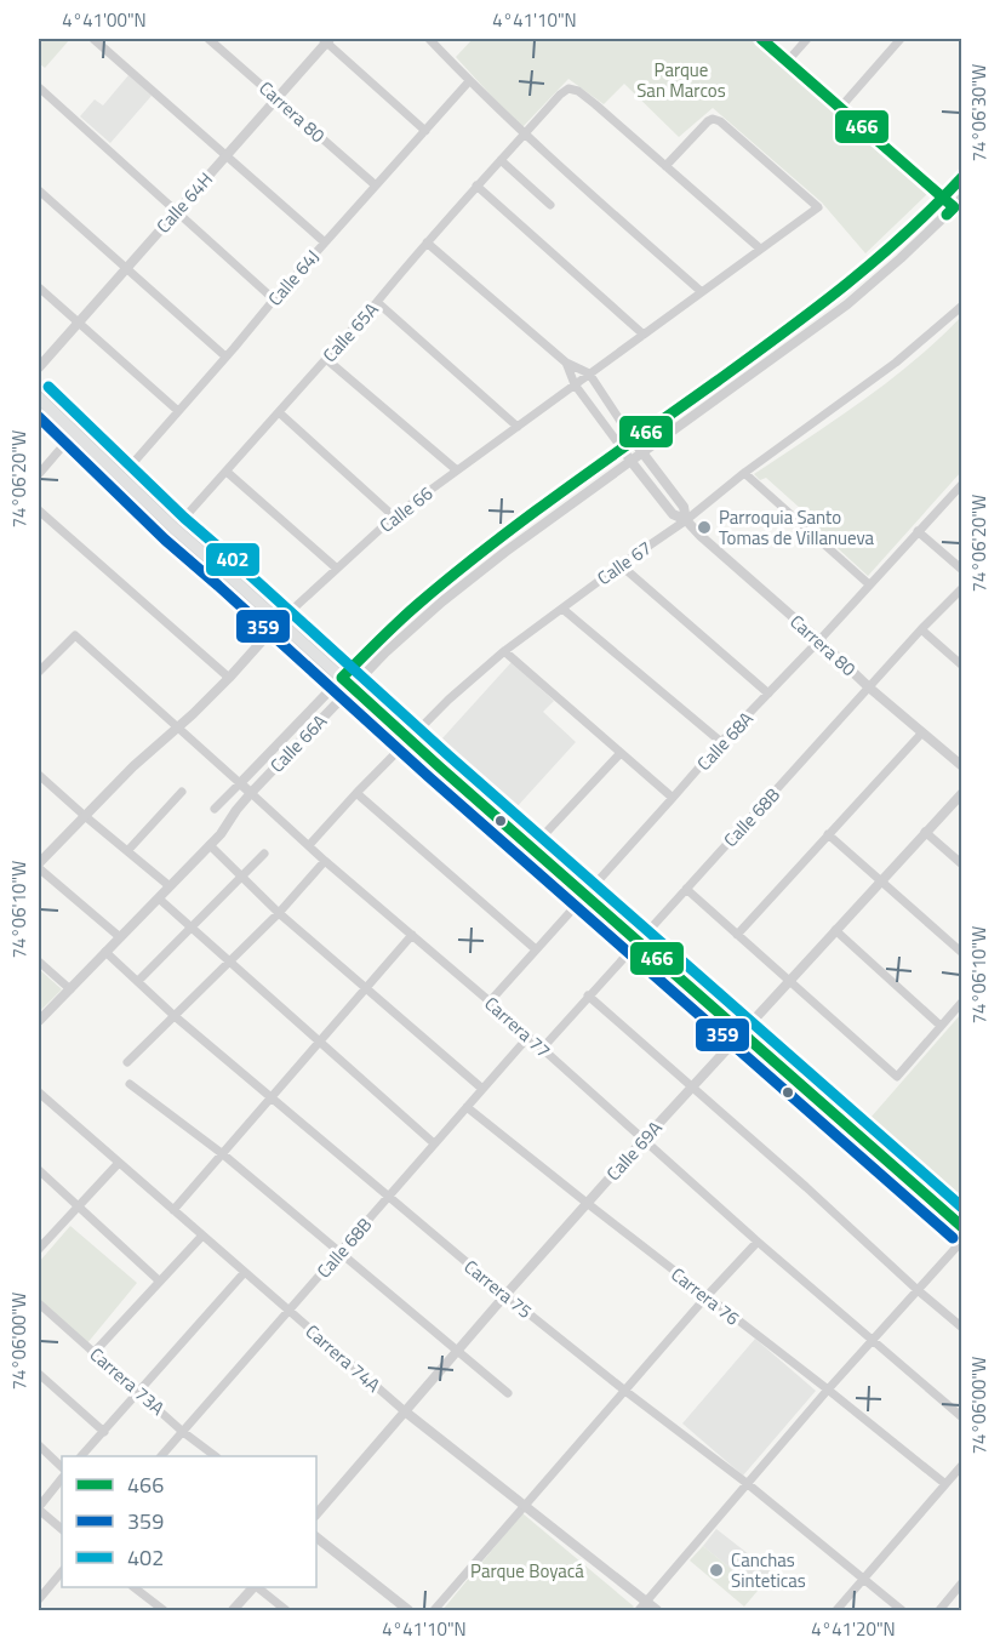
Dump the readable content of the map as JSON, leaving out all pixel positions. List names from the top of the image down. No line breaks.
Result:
{"streets":{"street":["Carrera 80","Calle 64H","Calle 64J","Calle 65A","Calle 66","Calle 67","Calle 68A","Calle 66A","Calle 68B","Carrera 77","Calle 69A","Carrera 75","Carrera 76","Carrera 74A","Carrera 73A"]},"crossings":[["Carrera 80","Calle 64H"],["Carrera 80","Calle 64J"],["Carrera 80","Calle 65A"],["Carrera 80","Calle 66"],["Carrera 80","Calle 67"],["Carrera 80","Calle 68A"],["Carrera 80","Calle 66A"],["Carrera 80","Calle 68B"],["Calle 65A","Calle 66"],["Calle 66","Carrera 77"],["Calle 67","Carrera 77"],["Calle 68A","Carrera 77"],["Calle 66A","Carrera 77"],["Calle 66A","Carrera 75"],["Calle 68B","Carrera 77"],["Calle 68B","Carrera 75"],["Calle 68B","Carrera 76"],["Calle 68B","Carrera 74A"],["Calle 68B","Carrera 73A"],["Carrera 77","Calle 69A"],["Calle 69A","Carrera 75"],["Calle 69A","Carrera 76"],["Calle 69A","Carrera 74A"]],"parks":["Parque San Marcos","Parque Boyacá"],"places":["Parroquia Santo Tomas de Villanueva","Canchas Sinteticas"],"lines":["transit line 466","transit line 402","transit line 359"],"legend":["466","359","402"],"coordinates":["4°41'00\"N","4°41'10\"N","74°06'30\"W","74°06'20\"W","74°06'10\"W","74°06'00\"W","4°41'20\"N"]}
